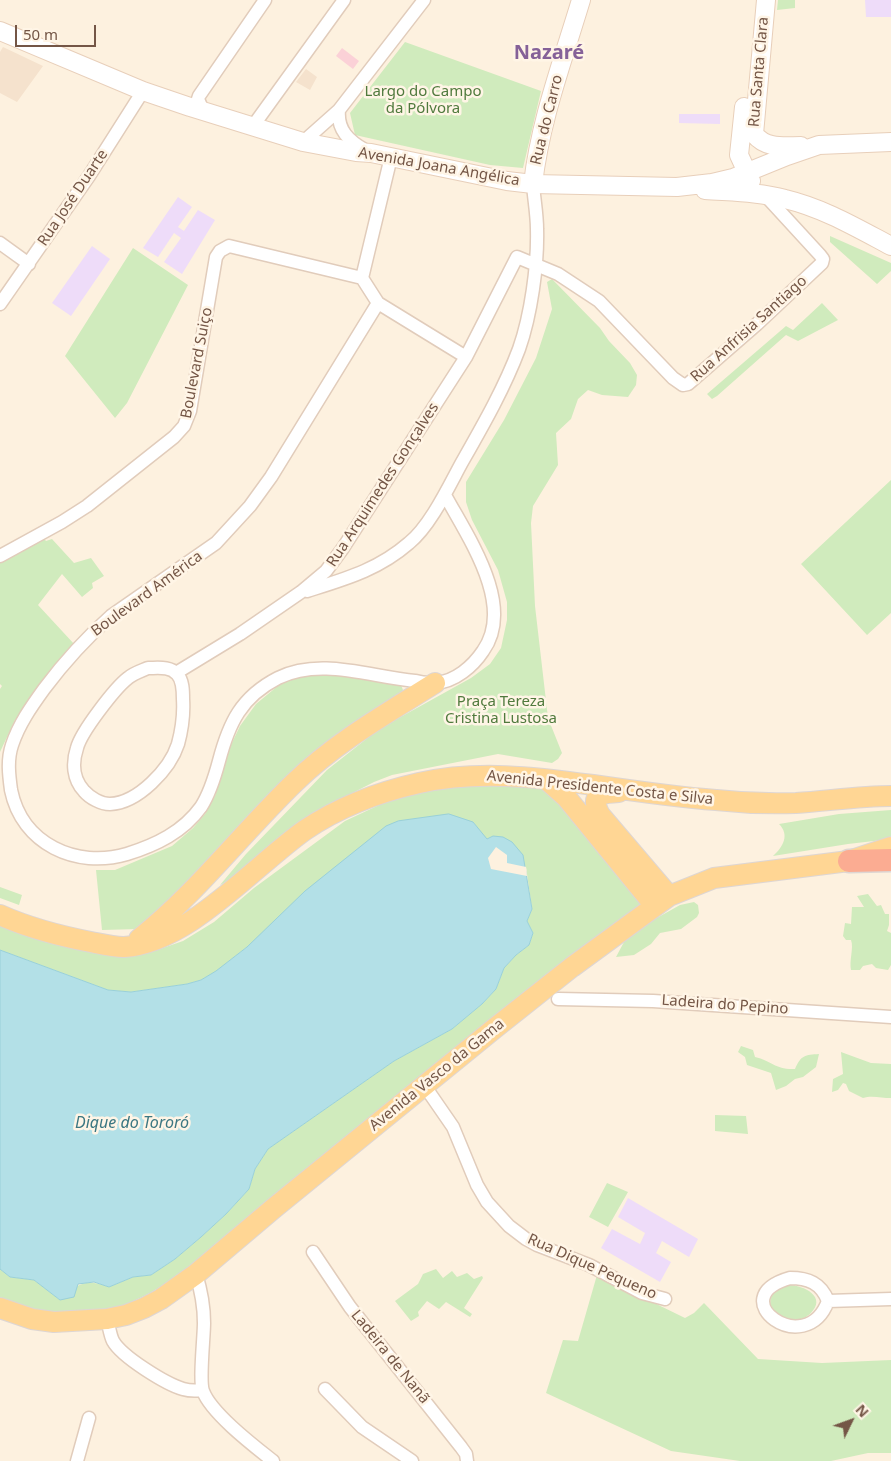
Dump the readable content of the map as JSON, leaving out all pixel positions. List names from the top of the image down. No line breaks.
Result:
{"streets":{"main road":["Rua Santa Clara","Rua do Carro","Avenida Joana Angélica","Avenida Presidente Costa e Silva","Avenida Vasco da Gama"],"street":["Rua José Duarte","Rua Anfrisia Santiago","Boulevard Suiço","Rua Arquimedes Gonçalves","Boulevard América","Ladeira do Pepino","Rua Dique Pequeno","Ladeira de Nanã"]},"crossings":[["Rua Santa Clara","Avenida Joana Angélica"],["Rua do Carro","Avenida Joana Angélica"],["Avenida Joana Angélica","Rua José Duarte"],["Rua Anfrisia Santiago","Rua Arquimedes Gonçalves"],["Avenida Vasco da Gama","Rua Dique Pequeno"]],"districts":["Nazaré"],"water":["Dique do Tororó"],"parks":["Largo do Campo da Pólvora","Praça Tereza Cristina Lustosa"],"scale_bar":"50 m","north":"top right"}
